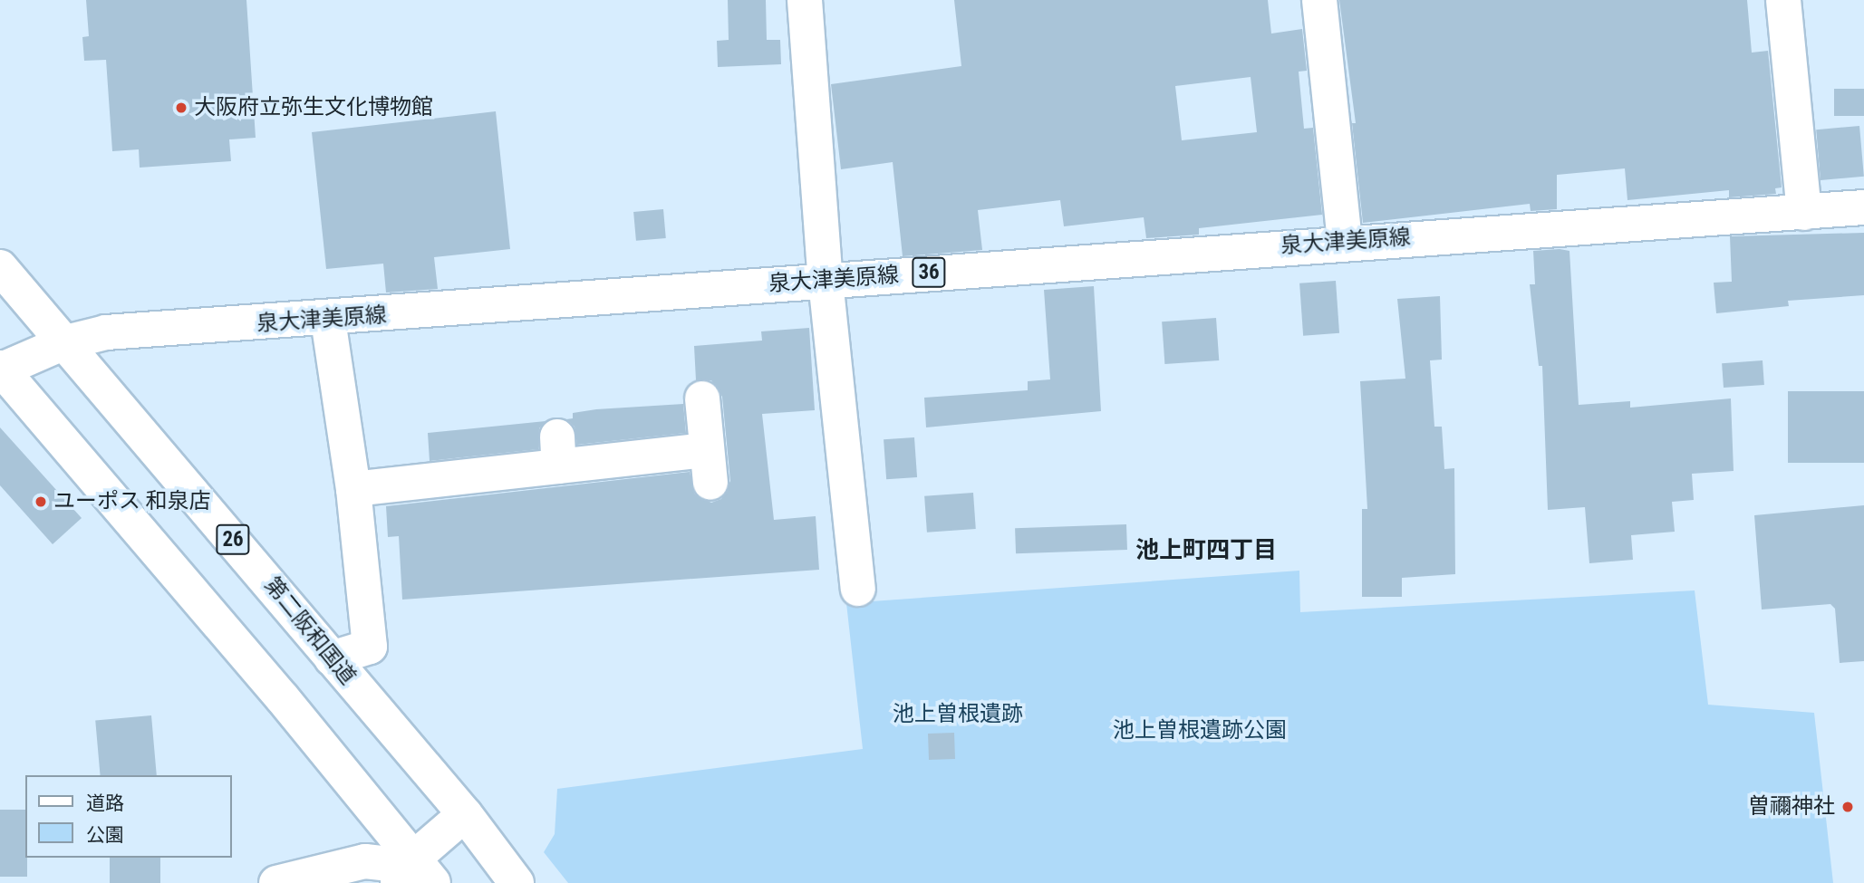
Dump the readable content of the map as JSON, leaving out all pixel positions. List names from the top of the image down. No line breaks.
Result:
{"streets":{"main road":["泉大津美原線","36","26","第二阪和国道"]},"crossings":[["泉大津美原線","第二阪和国道"]],"districts":["池上町四丁目"],"parks":["池上曽根遺跡","池上曽根遺跡公園"],"places":["大阪府立弥生文化博物館","ユーポス 和泉店","曽禰神社"],"legend":["道路","公園"]}
